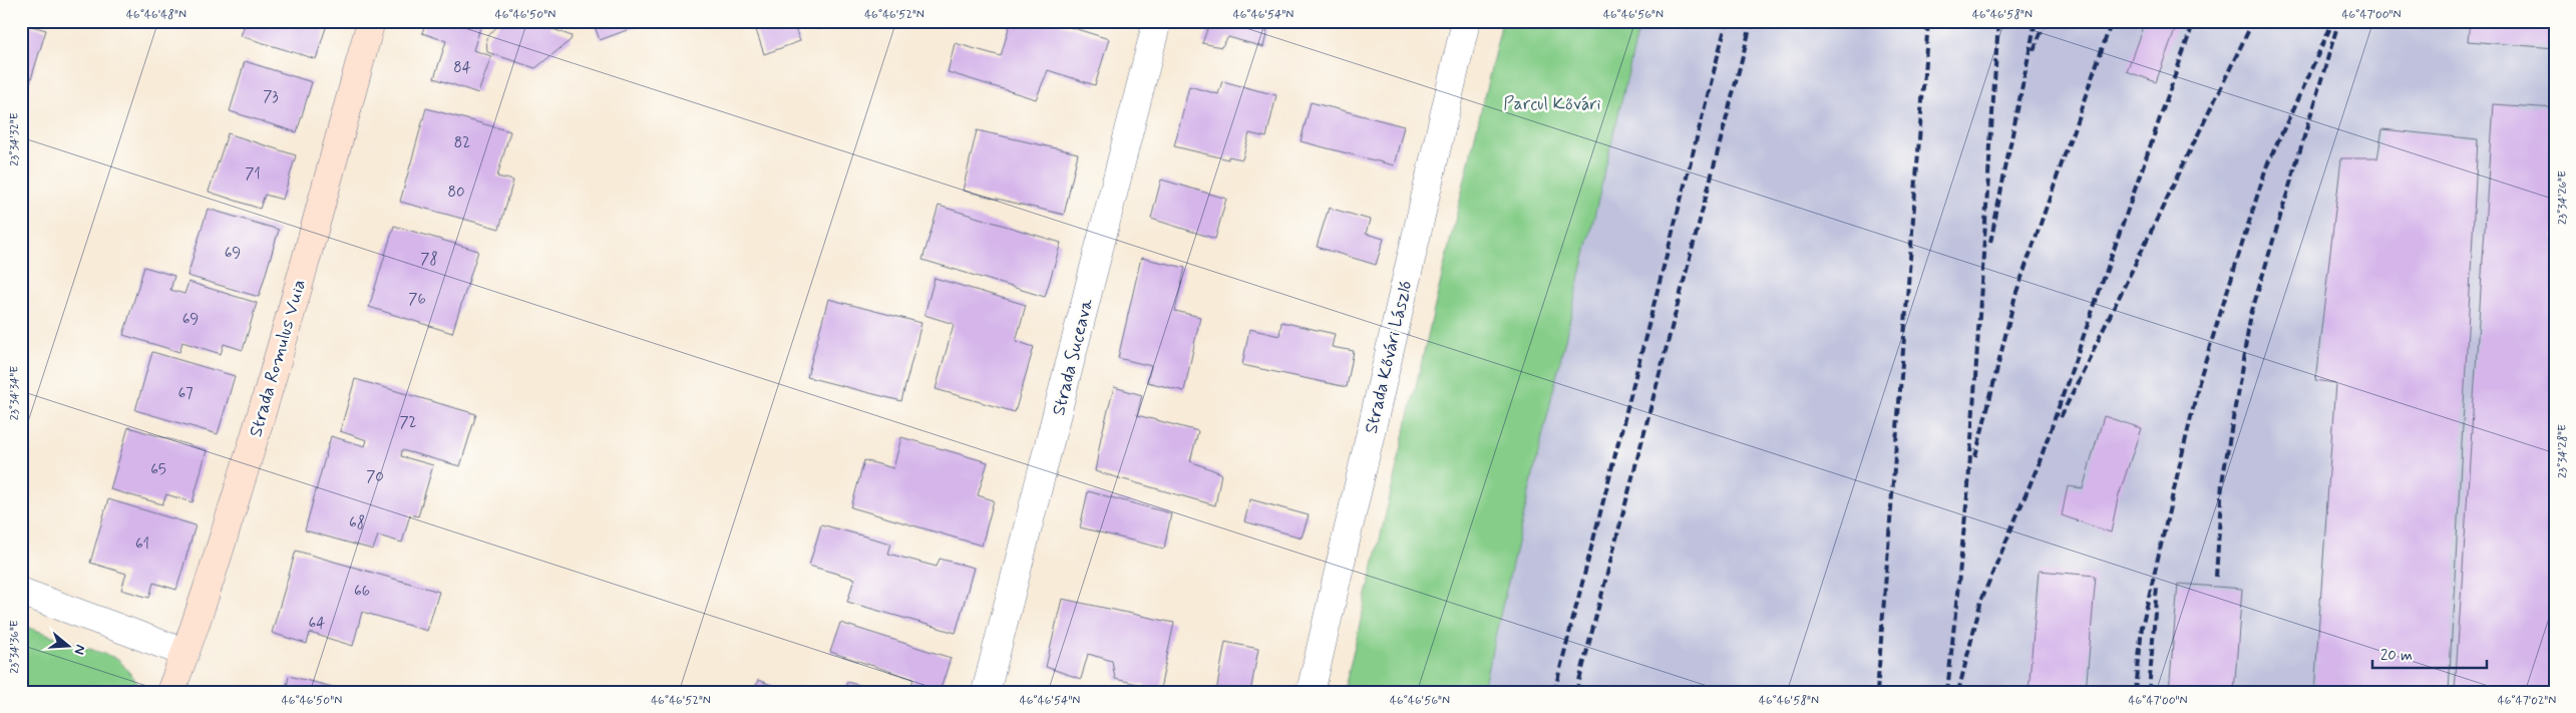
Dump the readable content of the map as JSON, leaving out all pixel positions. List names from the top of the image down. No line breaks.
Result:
{"streets":{"street":["Strada Suceava","Strada Kővári László","Strada Romulus Vuia"]},"parks":["Parcul Kővári"],"house_numbers":["84","73","82","71","80","69","78","76","69","67","72","65","70","68","61","66","64"],"scale_bar":"20 m","north":"right","coordinates":["46°46'48\"N","46°46'50\"N","46°46'52\"N","46°46'54\"N","46°46'56\"N","46°46'58\"N","46°47'00\"N","23°34'32\"E","23°34'26\"E","23°34'34\"E","23°34'28\"E","23°34'36\"E","46°47'02\"N"]}
